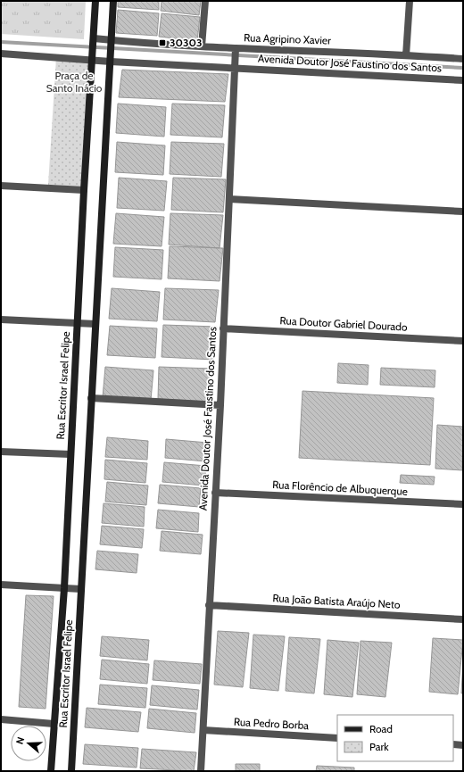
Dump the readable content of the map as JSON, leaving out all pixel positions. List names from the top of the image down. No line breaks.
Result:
{"streets":{"street":["Rua Agripino Xavier","Avenida Doutor José Faustino dos Santos","Rua Doutor Gabriel Dourado","Rua Escritor Israel Felipe","Rua Florêncio de Albuquerque","Rua João Batista Araújo Neto","Rua Pedro Borba"]},"crossings":[["Rua Agripino Xavier","Avenida Doutor José Faustino dos Santos"],["Rua Agripino Xavier","Rua Escritor Israel Felipe"],["Avenida Doutor José Faustino dos Santos","Rua Doutor Gabriel Dourado"],["Avenida Doutor José Faustino dos Santos","Rua Florêncio de Albuquerque"],["Avenida Doutor José Faustino dos Santos","Rua João Batista Araújo Neto"],["Avenida Doutor José Faustino dos Santos","Rua Pedro Borba"]],"parks":["Praça de Santo Inácio"],"places":{"transit":["30303"]},"legend":["Road","Park"],"north":"left"}
